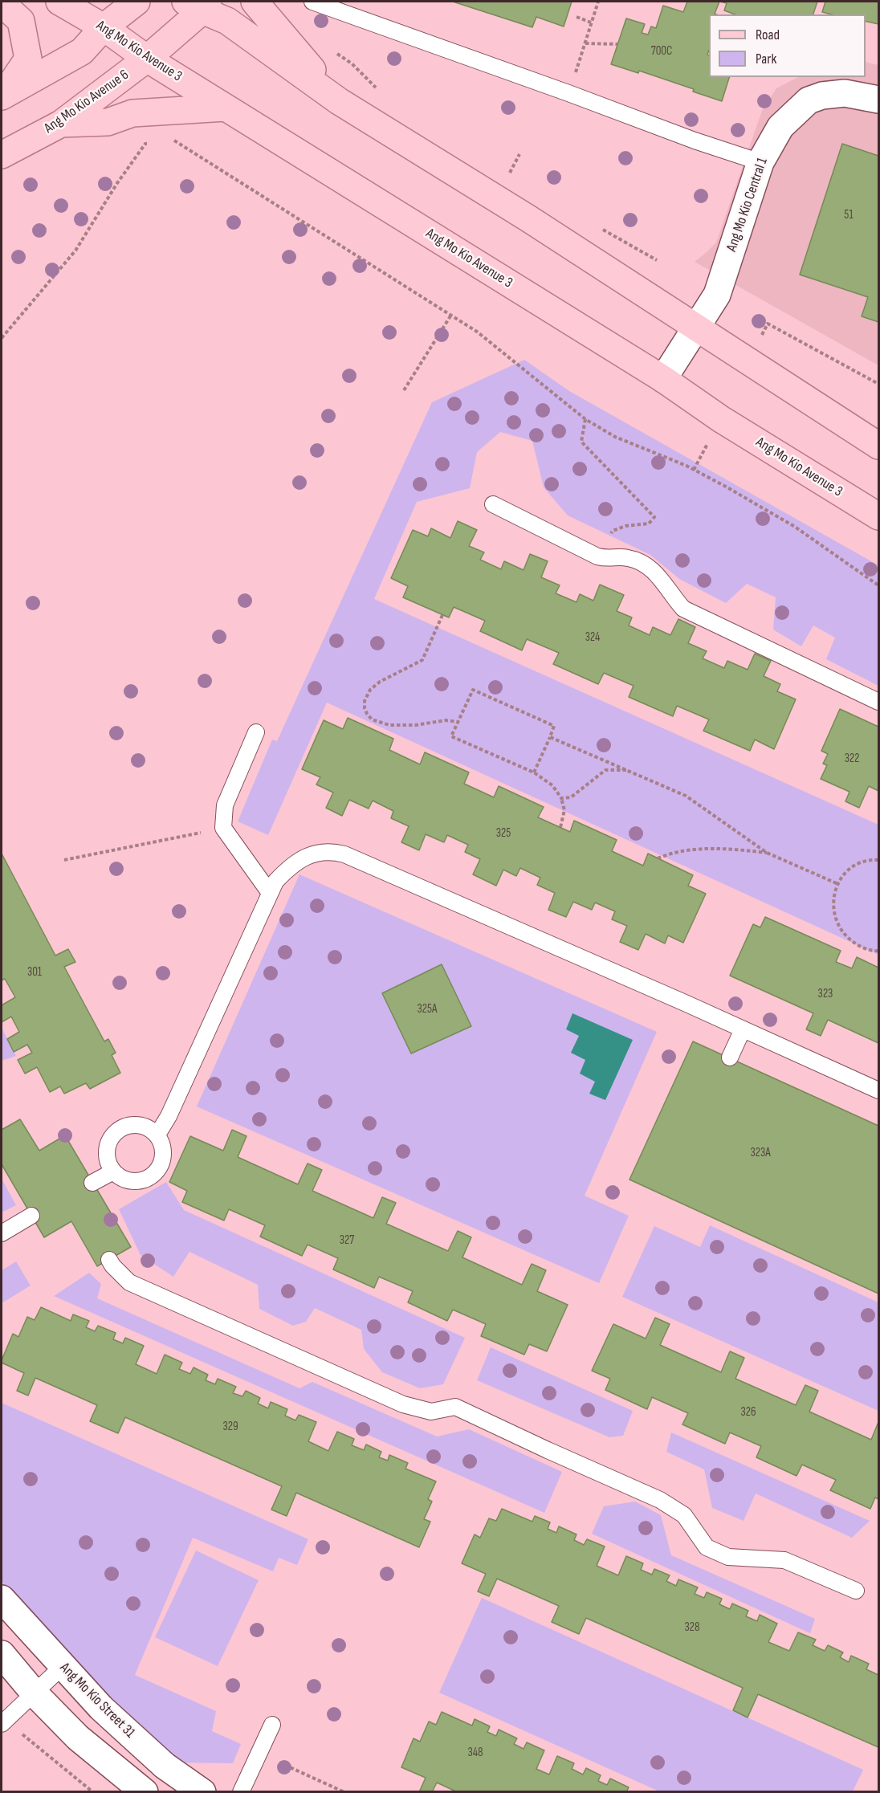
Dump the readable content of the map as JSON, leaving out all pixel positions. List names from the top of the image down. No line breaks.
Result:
{"streets":{"main road":["Ang Mo Kio Avenue 3","Ang Mo Kio Avenue 6"],"street":["Ang Mo Kio Central 1","Ang Mo Kio Street 31"]},"crossings":[["Ang Mo Kio Avenue 3","Ang Mo Kio Avenue 6"],["Ang Mo Kio Avenue 3","Ang Mo Kio Central 1"]],"house_numbers":["700C","51","324","322","325","301","323","325A","323A","327","326","329","328","348"],"legend":["Road","Park"]}
